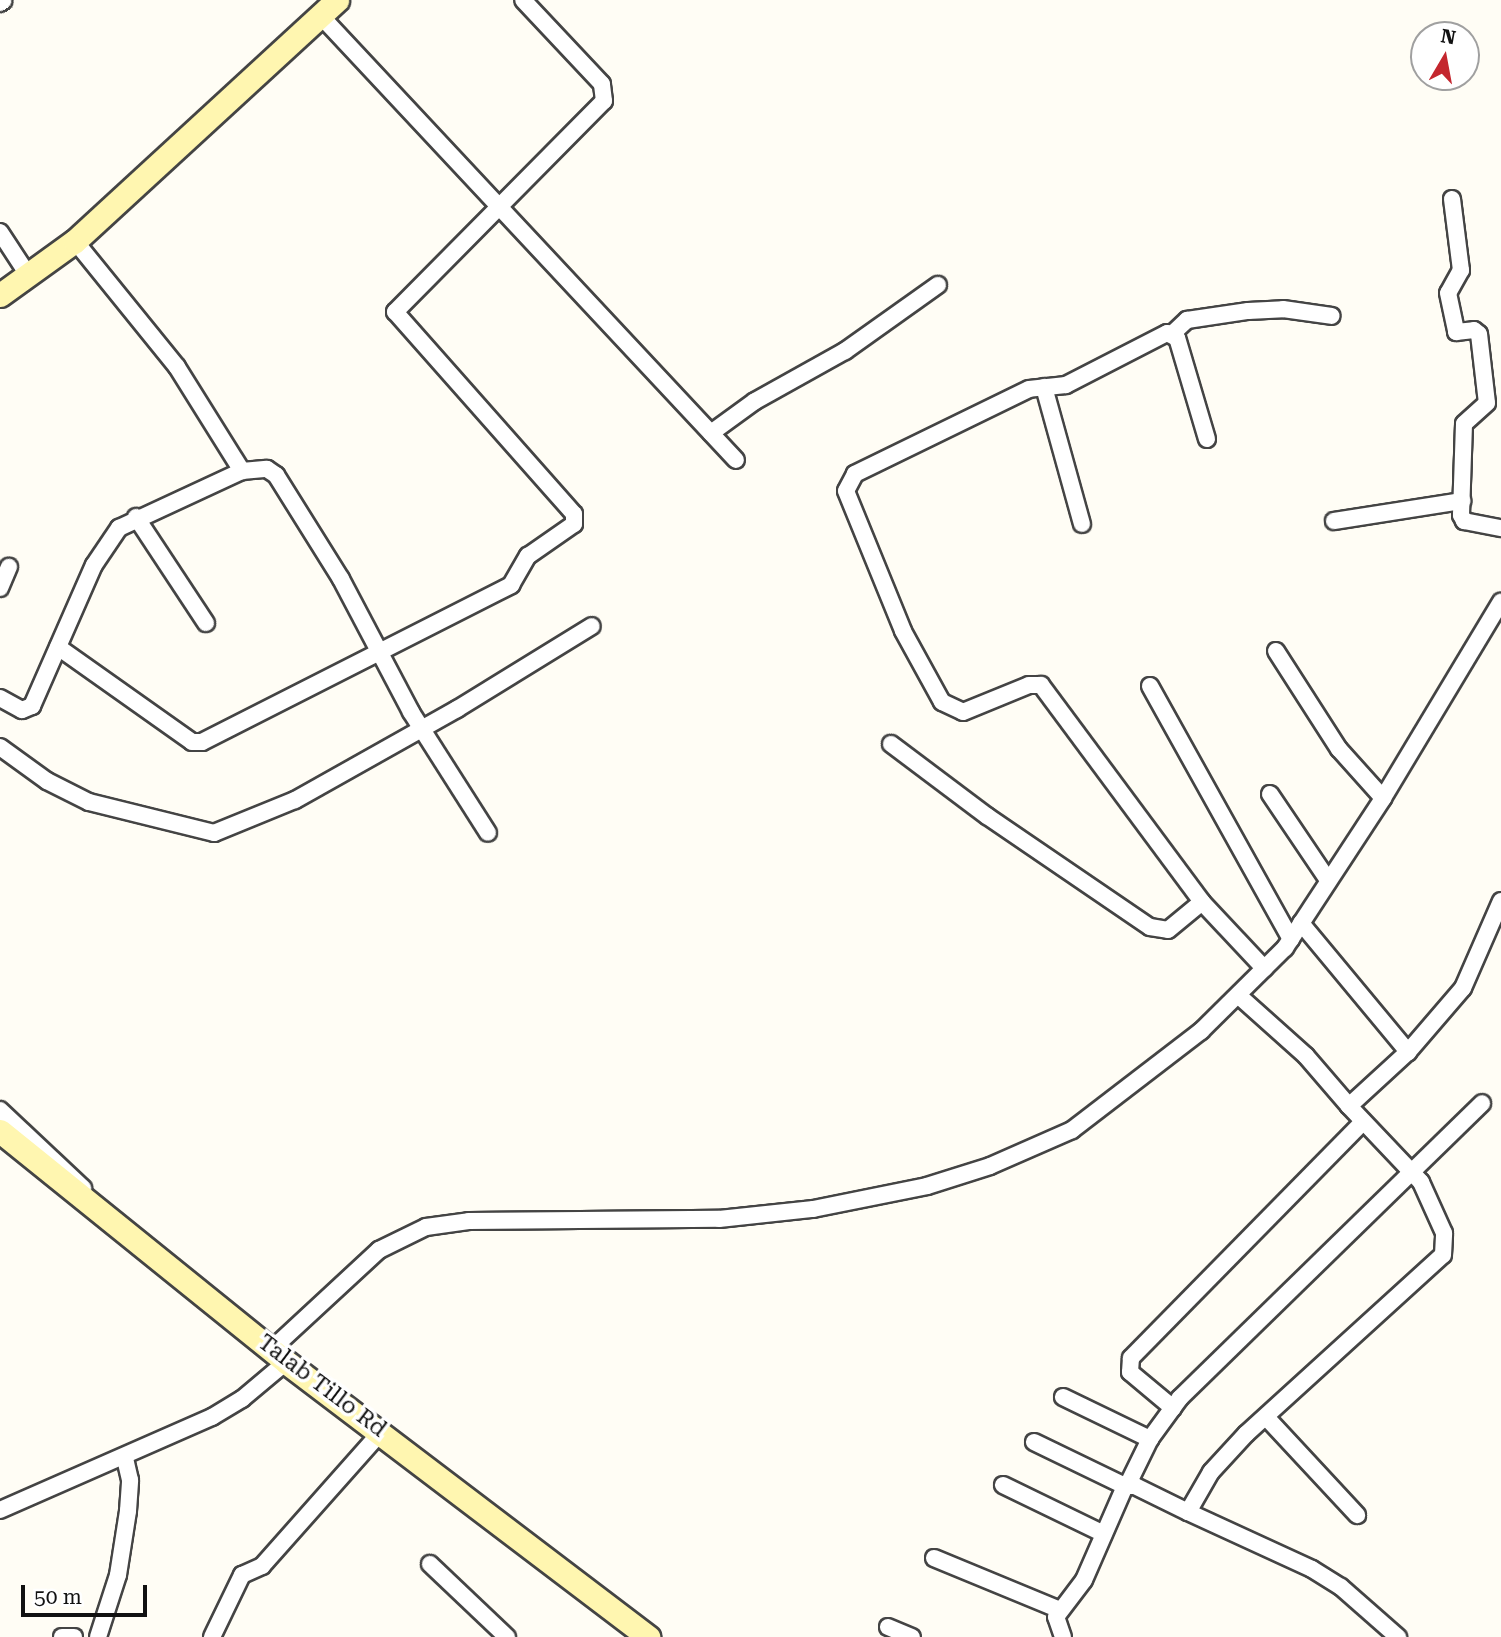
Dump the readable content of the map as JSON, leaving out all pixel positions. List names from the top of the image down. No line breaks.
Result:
{"streets":{"main road":["Talab Tillo Rd"]},"scale_bar":"50 m","north":"top"}
